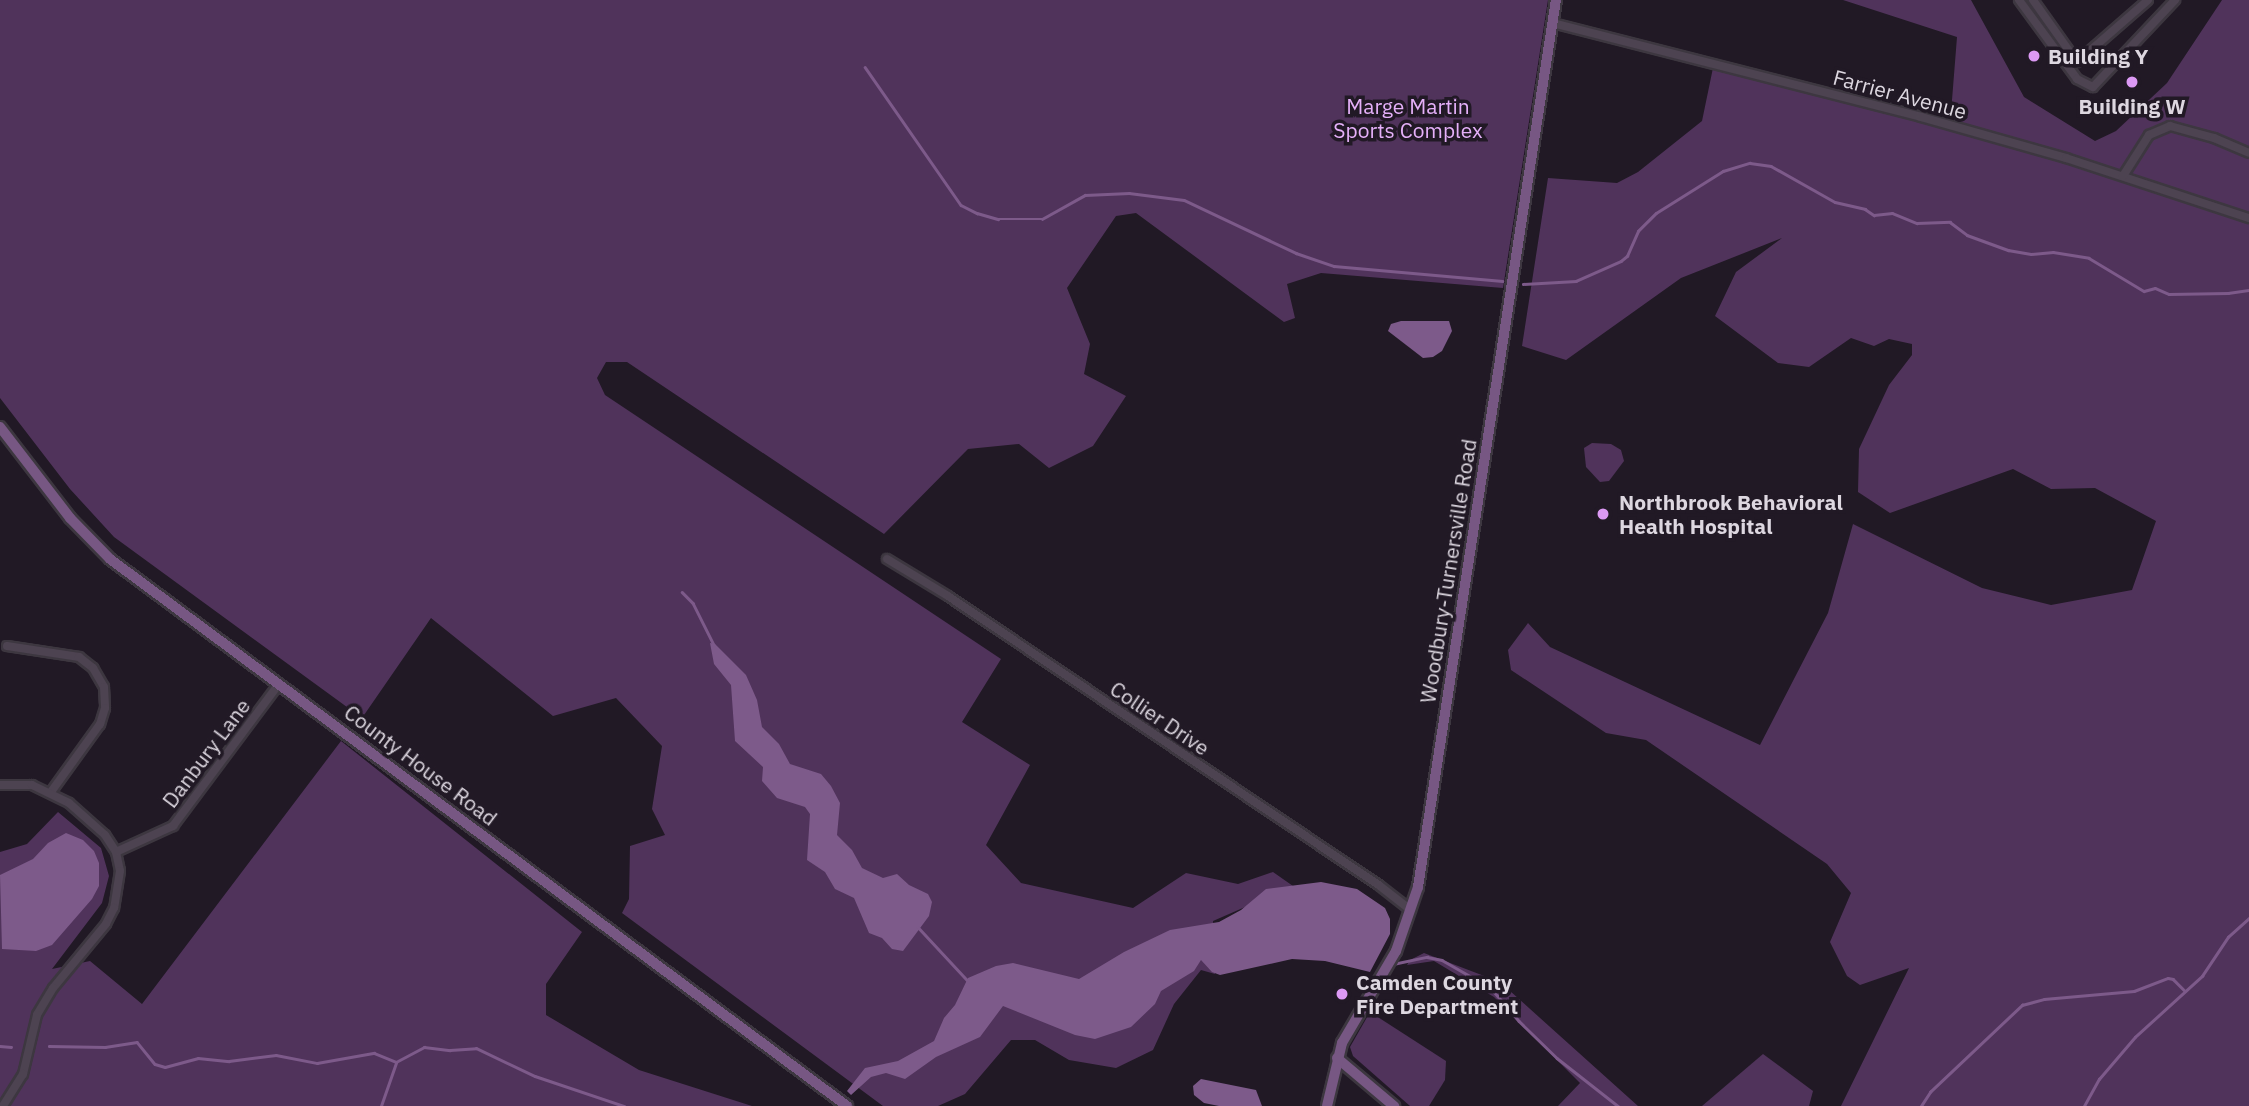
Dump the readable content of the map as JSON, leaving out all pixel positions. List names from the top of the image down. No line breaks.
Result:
{"streets":{"street":["Farrier Avenue","Woodbury-Turnersville Road","Collier Drive","Danbury Lane","County House Road"]},"crossings":[["Farrier Avenue","Woodbury-Turnersville Road"],["Woodbury-Turnersville Road","Collier Drive"],["Danbury Lane","County House Road"]],"parks":["Marge Martin Sports Complex"],"places":["Building Y","Building W","Northbrook Behavioral Health Hospital","Camden County Fire Department"]}
